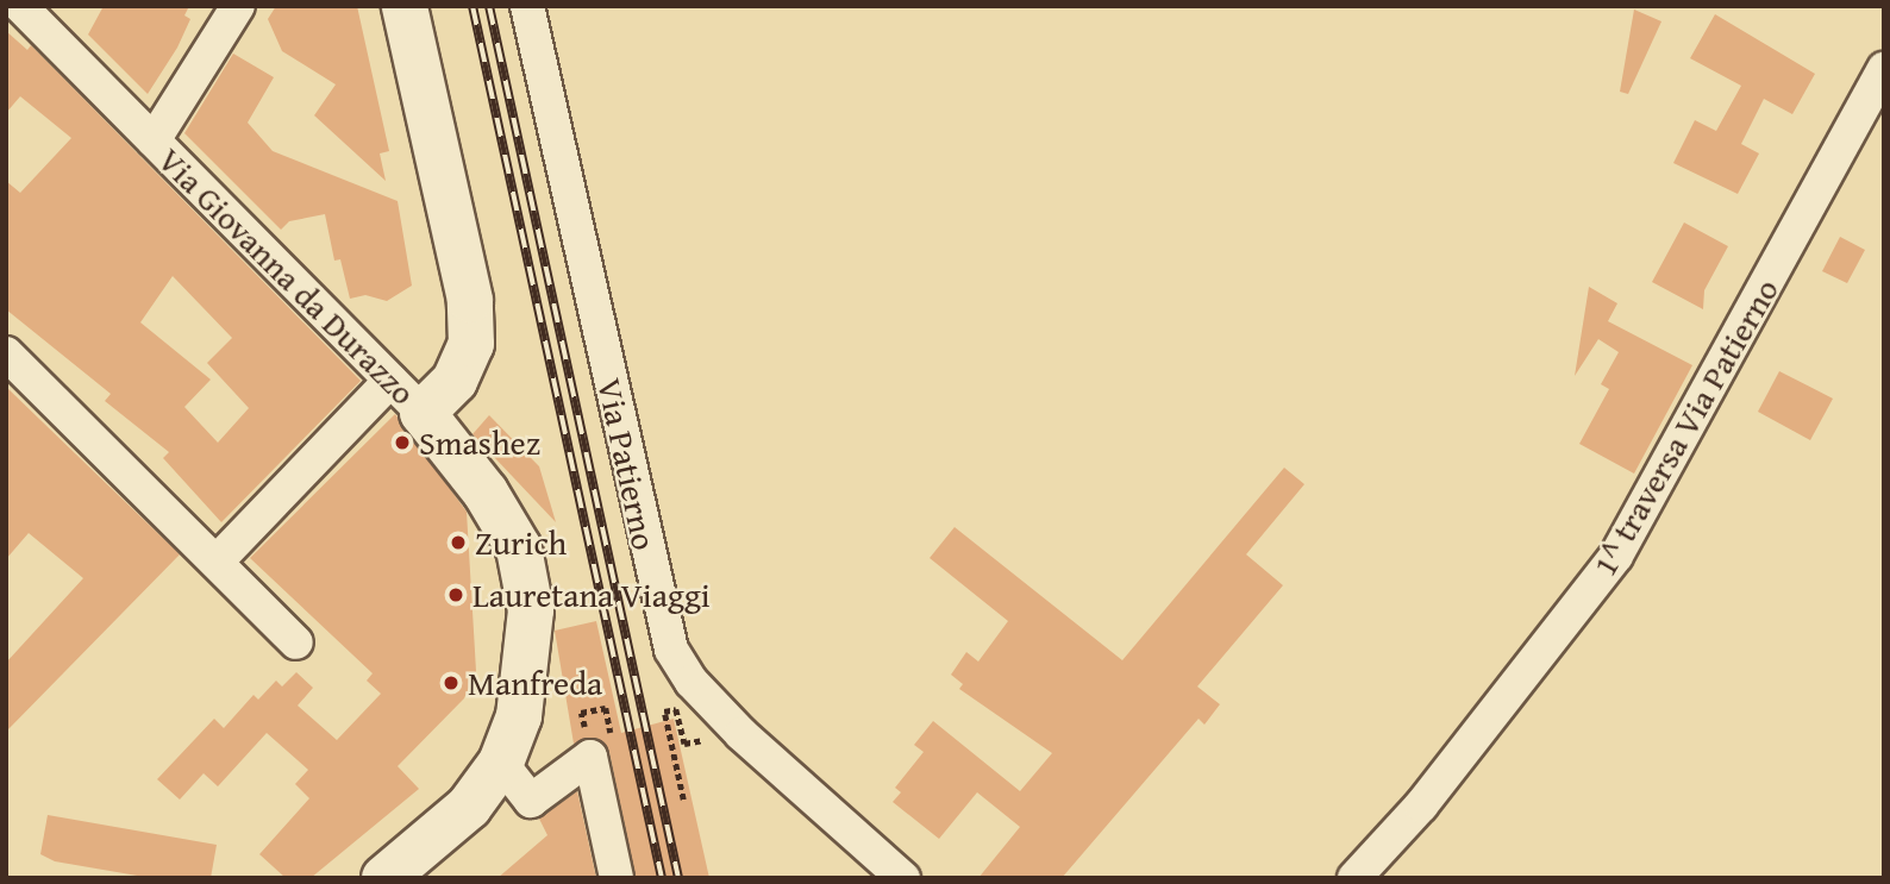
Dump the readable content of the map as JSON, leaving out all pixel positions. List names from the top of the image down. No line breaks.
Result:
{"streets":{"street":["Via Giovanna da Durazzo","1^ traversa Via Patierno","Via Patierno"]},"places":["Smashez","Zurich","Lauretana Viaggi","Manfreda"]}
